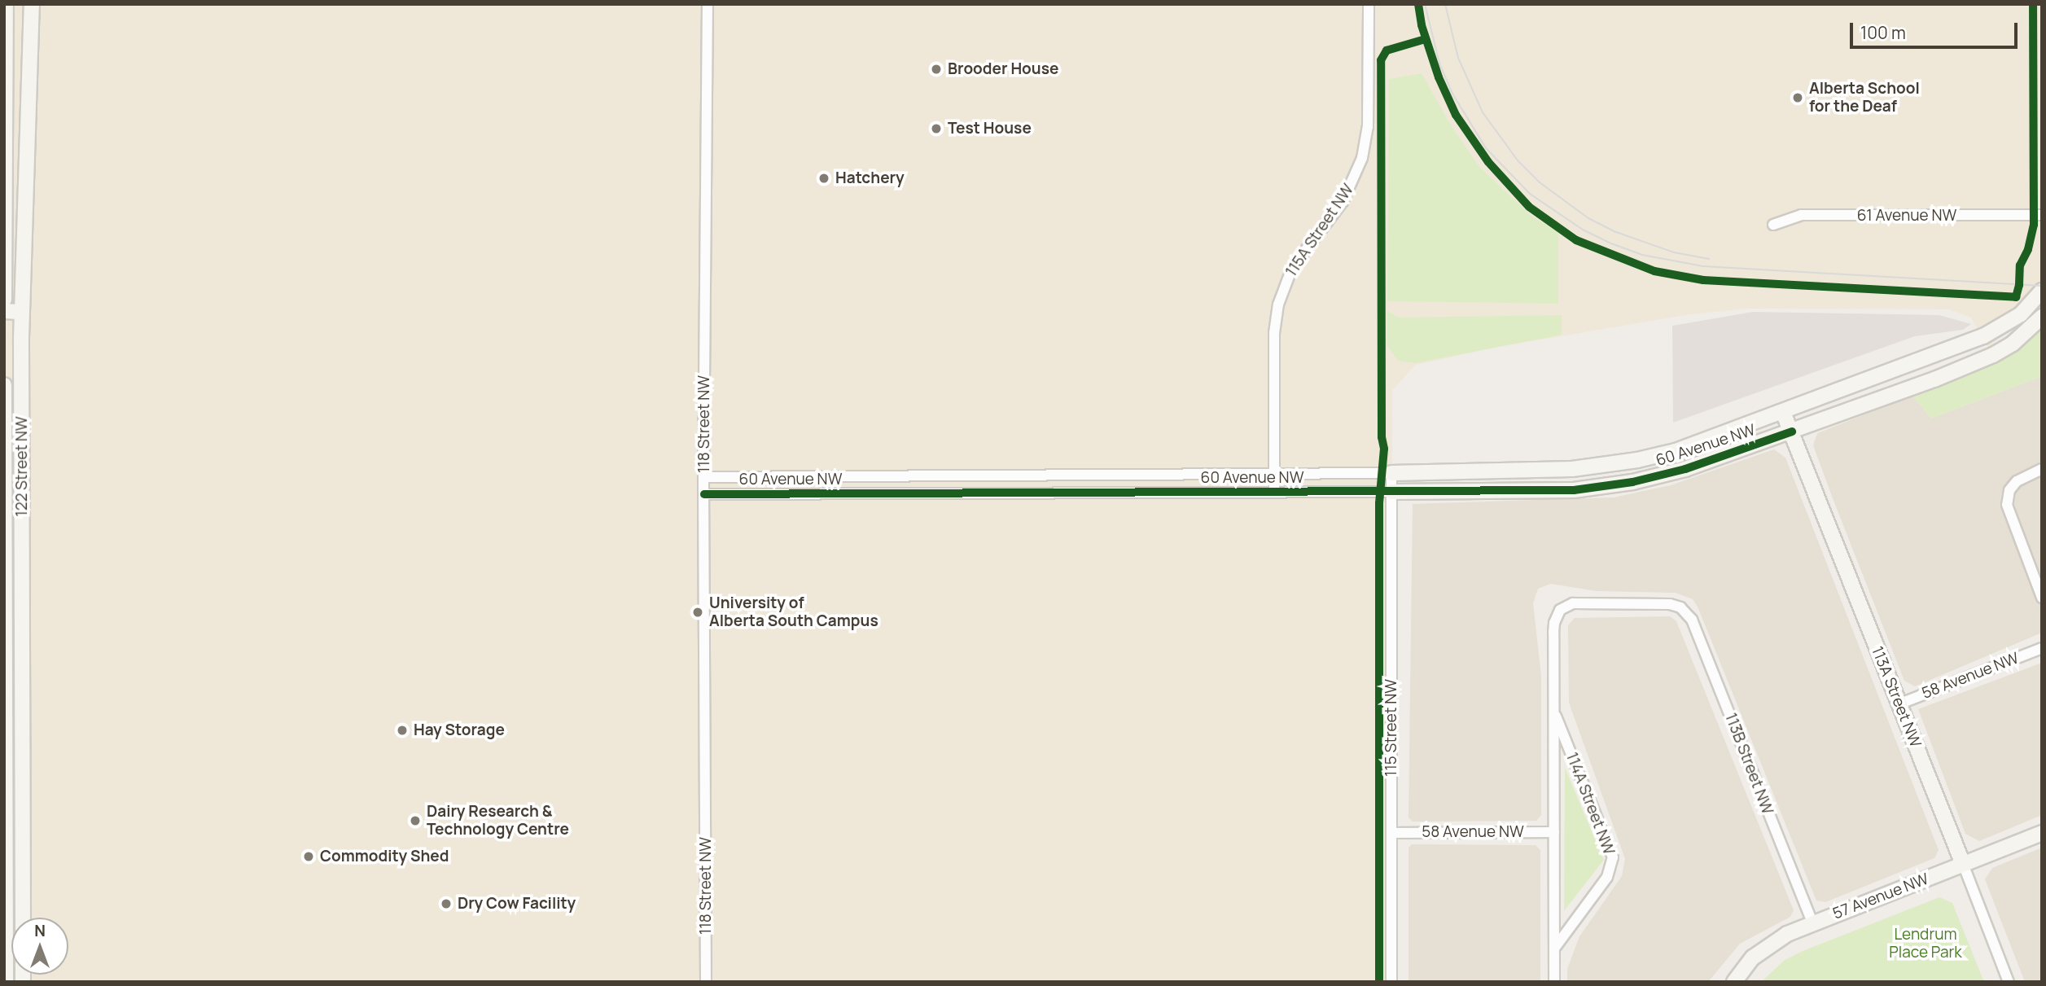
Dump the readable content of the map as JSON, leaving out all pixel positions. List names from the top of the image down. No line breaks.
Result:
{"streets":{"street":["61 Avenue NW","115A Street NW","118 Street NW","60 Avenue NW","122 Street NW","58 Avenue NW","113A Street NW","115 Street NW","113B Street NW","114A Street NW","57 Avenue NW"]},"crossings":[["115A Street NW","60 Avenue NW"],["118 Street NW","60 Avenue NW"],["60 Avenue NW","113A Street NW"],["60 Avenue NW","115 Street NW"],["58 Avenue NW","113A Street NW"],["58 Avenue NW","115 Street NW"],["58 Avenue NW","114A Street NW"],["113A Street NW","57 Avenue NW"],["113B Street NW","114A Street NW"],["113B Street NW","57 Avenue NW"]],"parks":["Lendrum Place Park"],"places":["Brooder House","Alberta School for the Deaf","Test House","Hatchery","University of Alberta South Campus","Hay Storage","Dairy Research & Technology Centre","Commodity Shed","Dry Cow Facility"],"scale_bar":"100 m","north":"top"}
